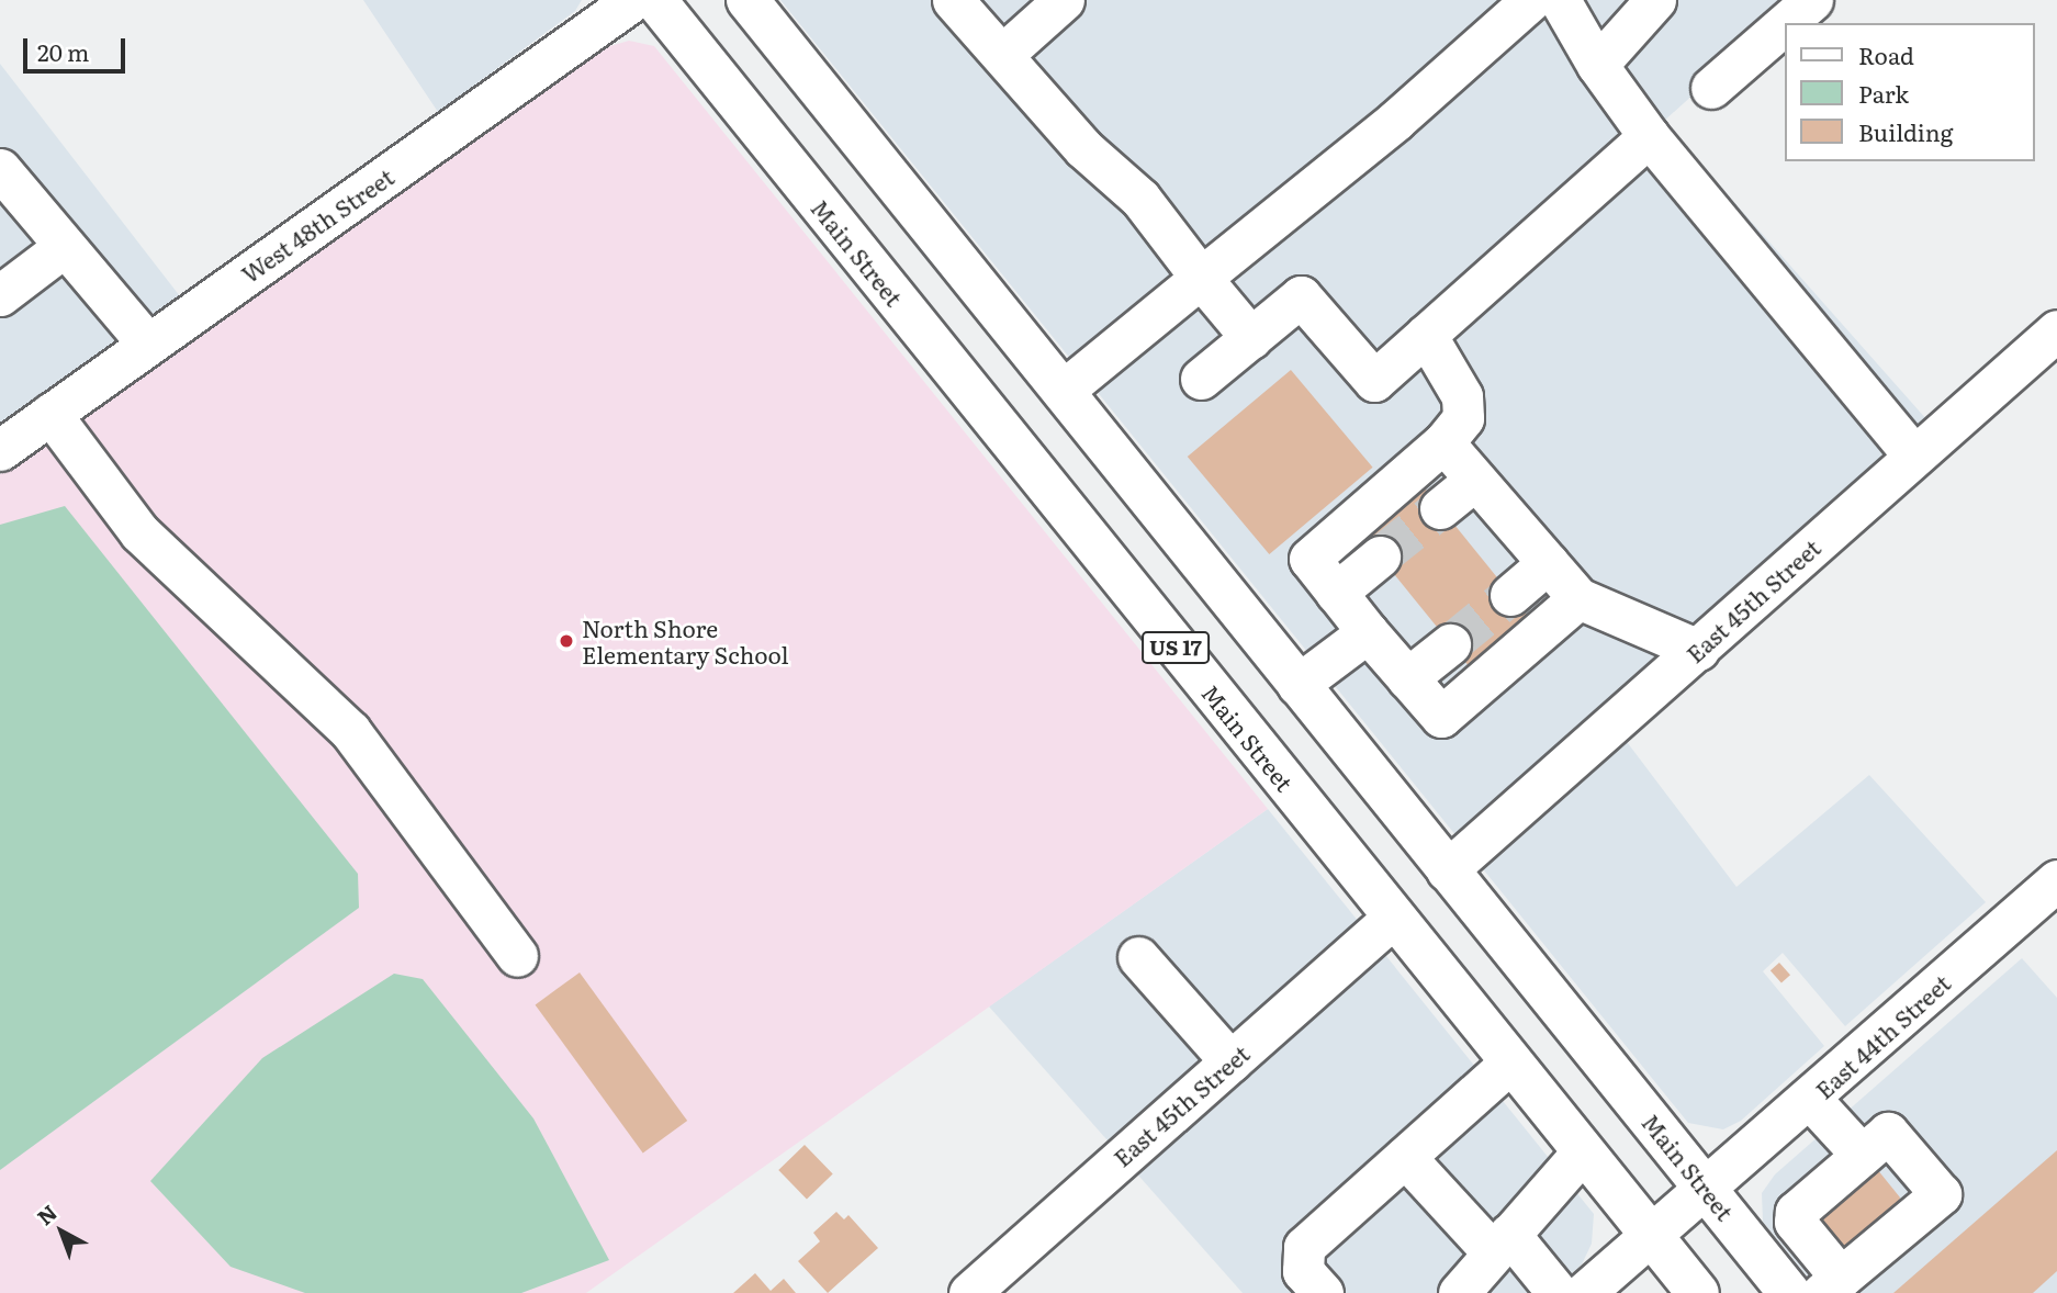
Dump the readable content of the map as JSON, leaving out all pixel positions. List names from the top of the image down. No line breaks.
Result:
{"streets":{"main road":["Main Street","US 17"],"street":["West 48th Street","East 45th Street","East 44th Street"]},"crossings":[["Main Street","East 45th Street"],["Main Street","East 44th Street"]],"places":["North Shore Elementary School"],"legend":["Road","Park","Building"],"scale_bar":"20 m","north":"top left"}
